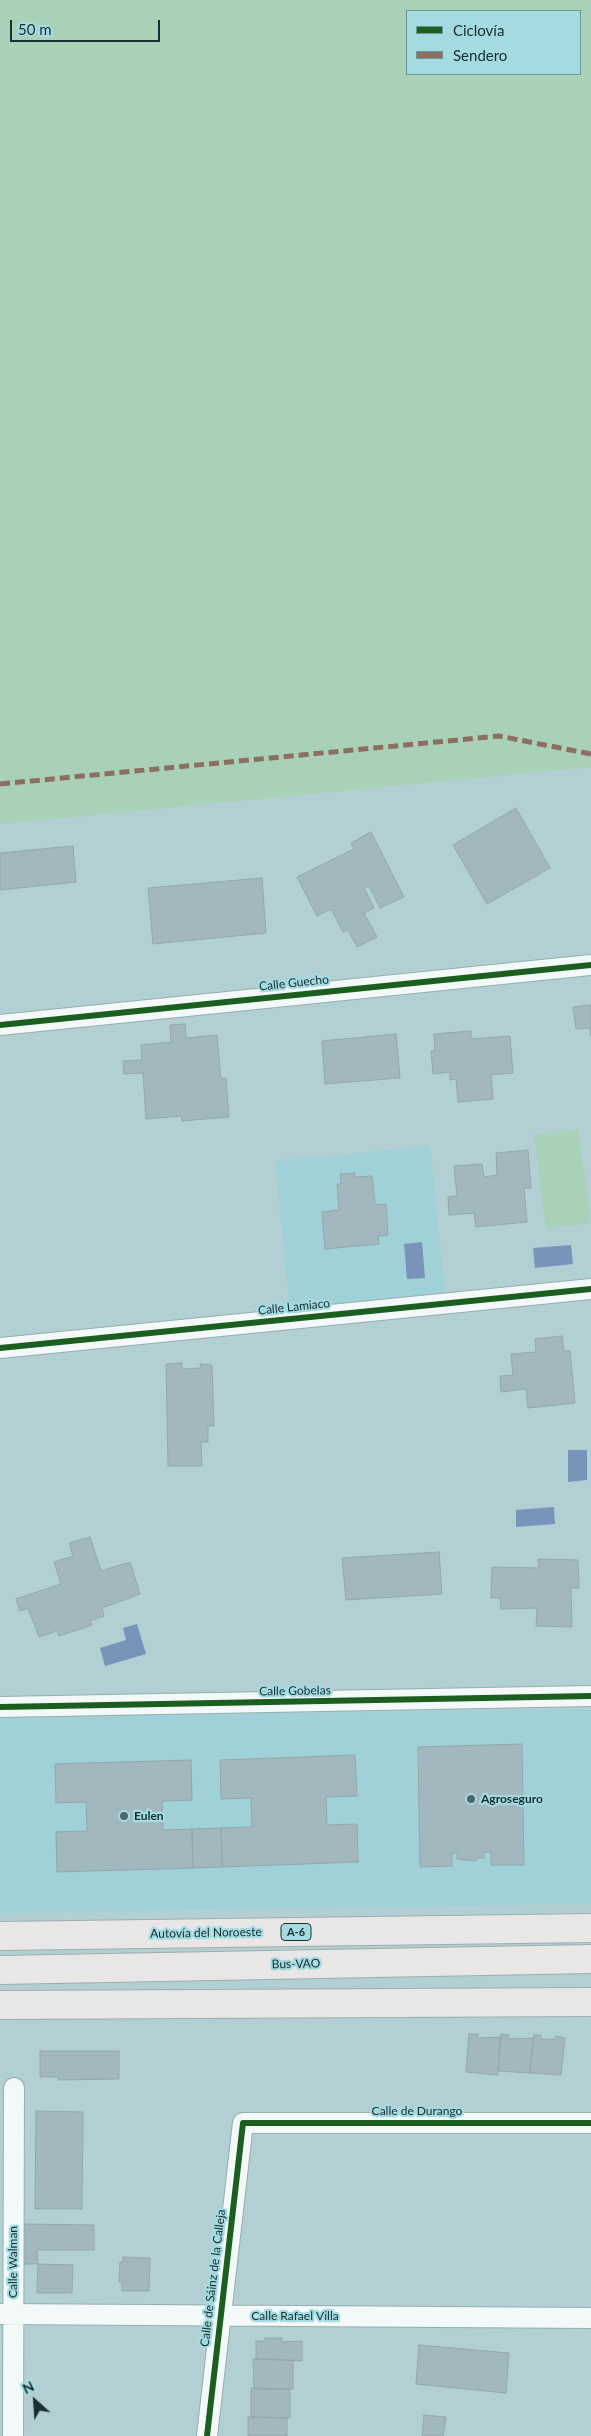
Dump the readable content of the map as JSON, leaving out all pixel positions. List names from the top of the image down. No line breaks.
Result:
{"streets":{"highway":["A-6","Autovía del Noroeste","Bus-VAO"],"street":["Calle Guecho","Calle Lamiaco","Calle Gobelas","Calle de Durango","Calle Walman","Calle de Sáinz de la Calleja","Calle Rafael Villa"]},"crossings":[["Calle de Durango","Calle de Sáinz de la Calleja"],["Calle Walman","Calle Rafael Villa"],["Calle de Sáinz de la Calleja","Calle Rafael Villa"]],"places":["Agroseguro","Eulen"],"legend":["Ciclovía","Sendero"],"scale_bar":"50 m","north":"top left"}
